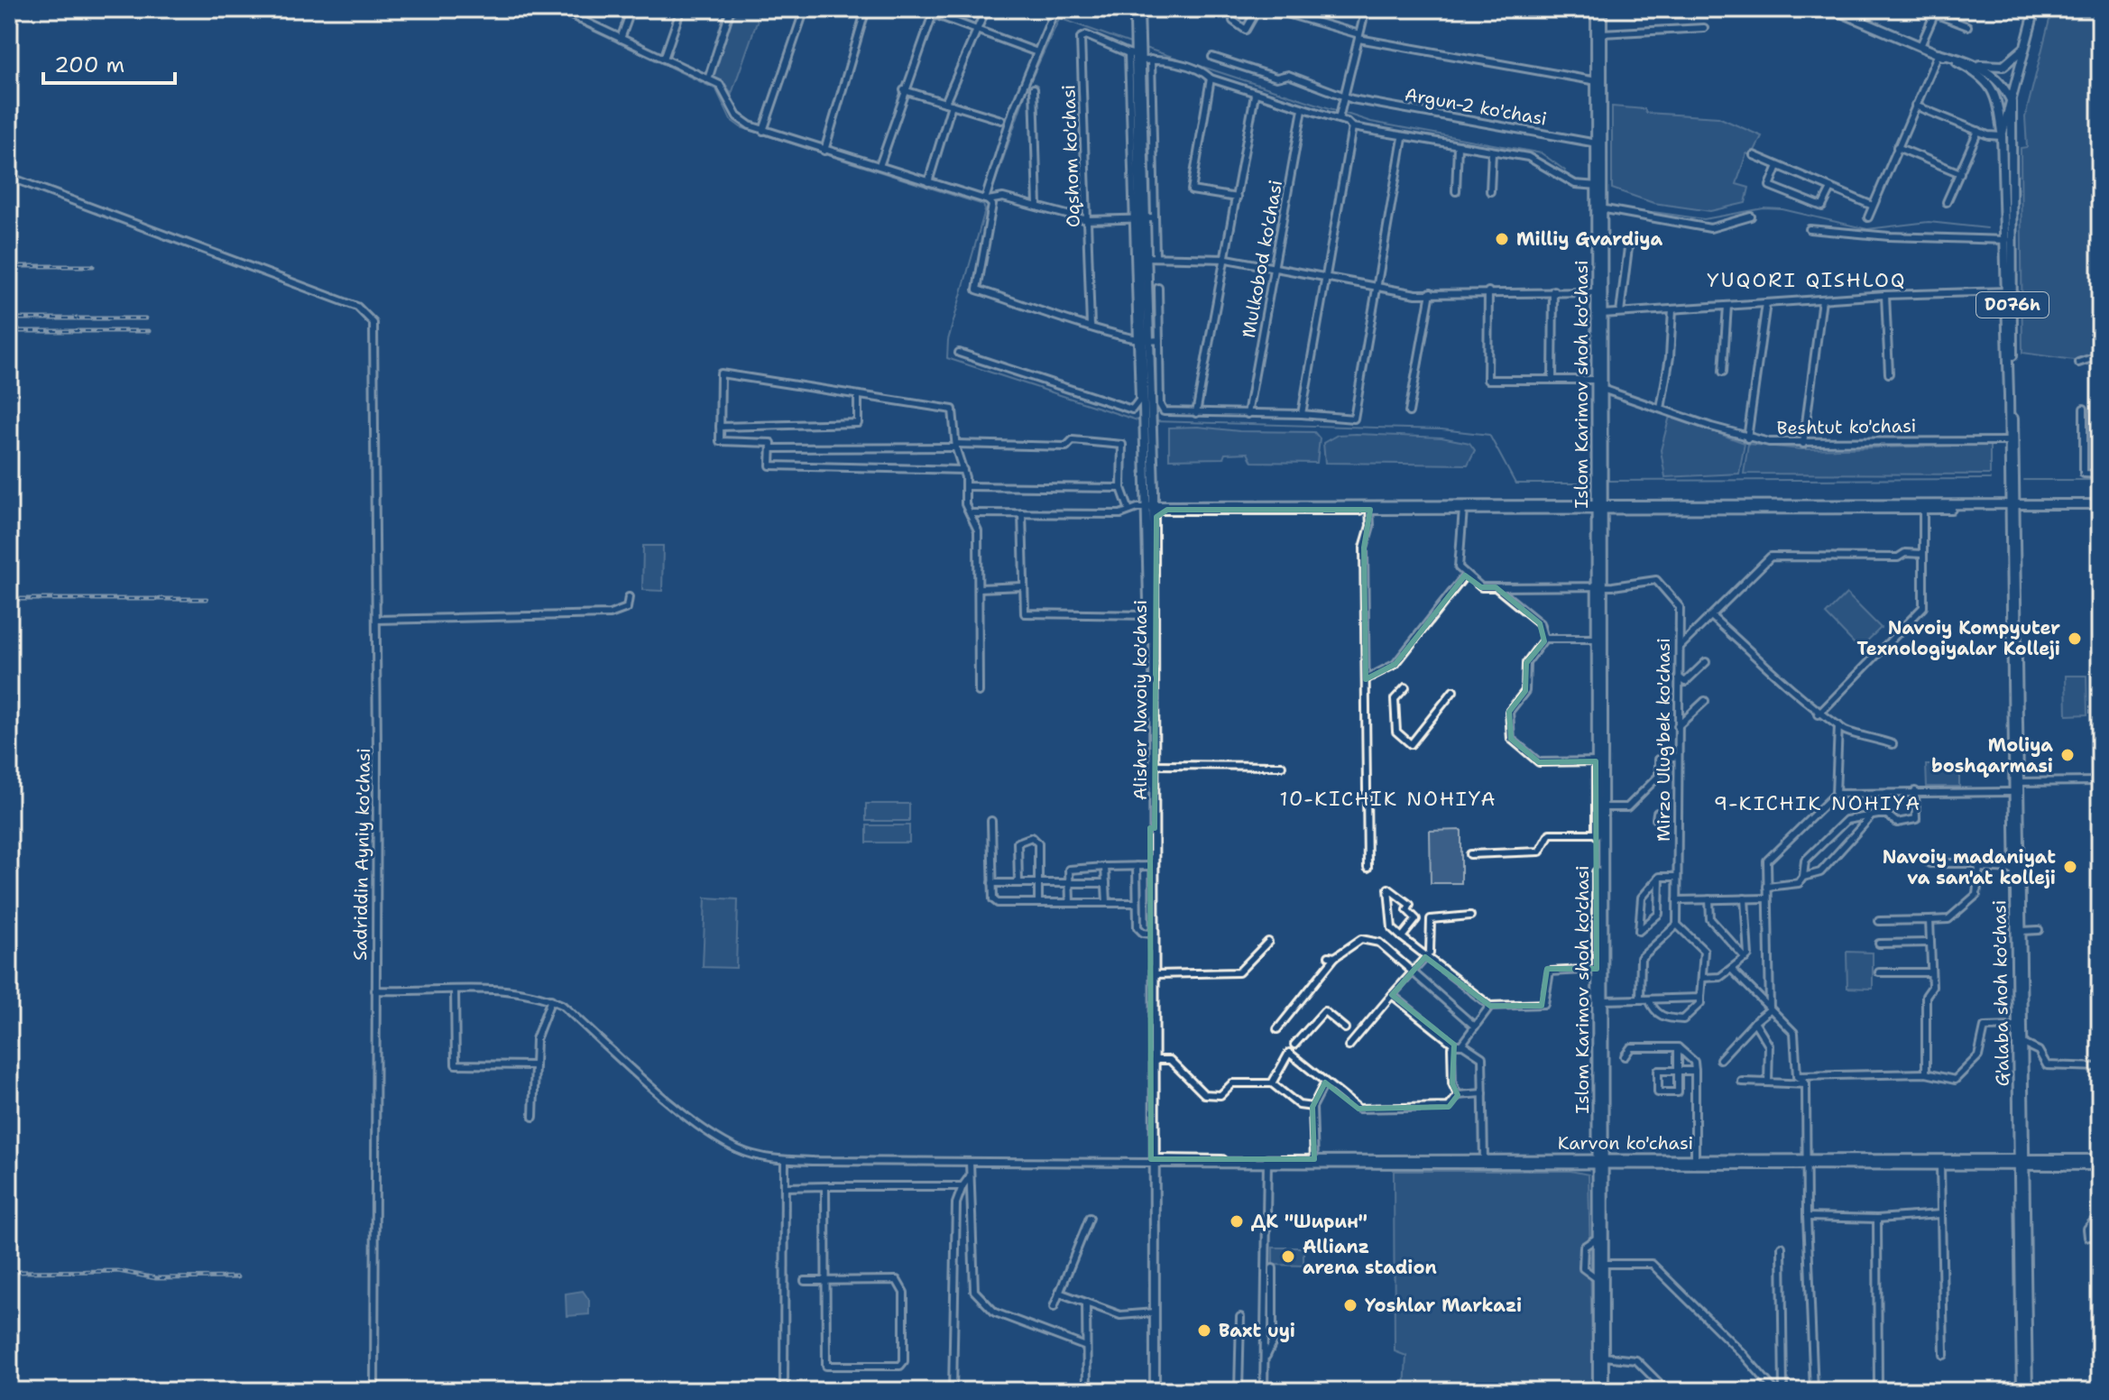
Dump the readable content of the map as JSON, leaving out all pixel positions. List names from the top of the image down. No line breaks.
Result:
{"streets":{"main road":["D076h","Islom Karimov shoh ko'chasi","Alisher Navoiy ko'chasi","G'alaba shoh ko'chasi","Karvon ko'chasi"],"street":["Argun-2 ko'chasi","Oqshom ko'chasi","Mulkobod ko'chasi","Beshtut ko'chasi","Mirzo Ulug'bek ko'chasi","Sadriddin Ayniy ko'chasi"]},"crossings":[["Argun-2 ko'chasi","Islom Karimov shoh ko'chasi"],["Oqshom ko'chasi","Alisher Navoiy ko'chasi"],["D076h","Beshtut ko'chasi"],["D076h","G'alaba shoh ko'chasi"],["Islom Karimov shoh ko'chasi","Beshtut ko'chasi"],["Islom Karimov shoh ko'chasi","Mirzo Ulug'bek ko'chasi"],["Islom Karimov shoh ko'chasi","Karvon ko'chasi"],["Alisher Navoiy ko'chasi","Karvon ko'chasi"],["G'alaba shoh ko'chasi","Karvon ko'chasi"]],"districts":["YUQORI QISHLOQ","10-KICHIK NOHIYA","9-KICHIK NOHIYA"],"places":["Milliy Gvardiya","Navoiy Kompyuter Texnologiyalar Kolleji","Moliya boshqarmasi","Navoiy madaniyat va san'at kolleji","ДК \"Ширин\"","Allianz arena stadion","Yoshlar Markazi","Baxt uyi"],"scale_bar":"200 m"}
